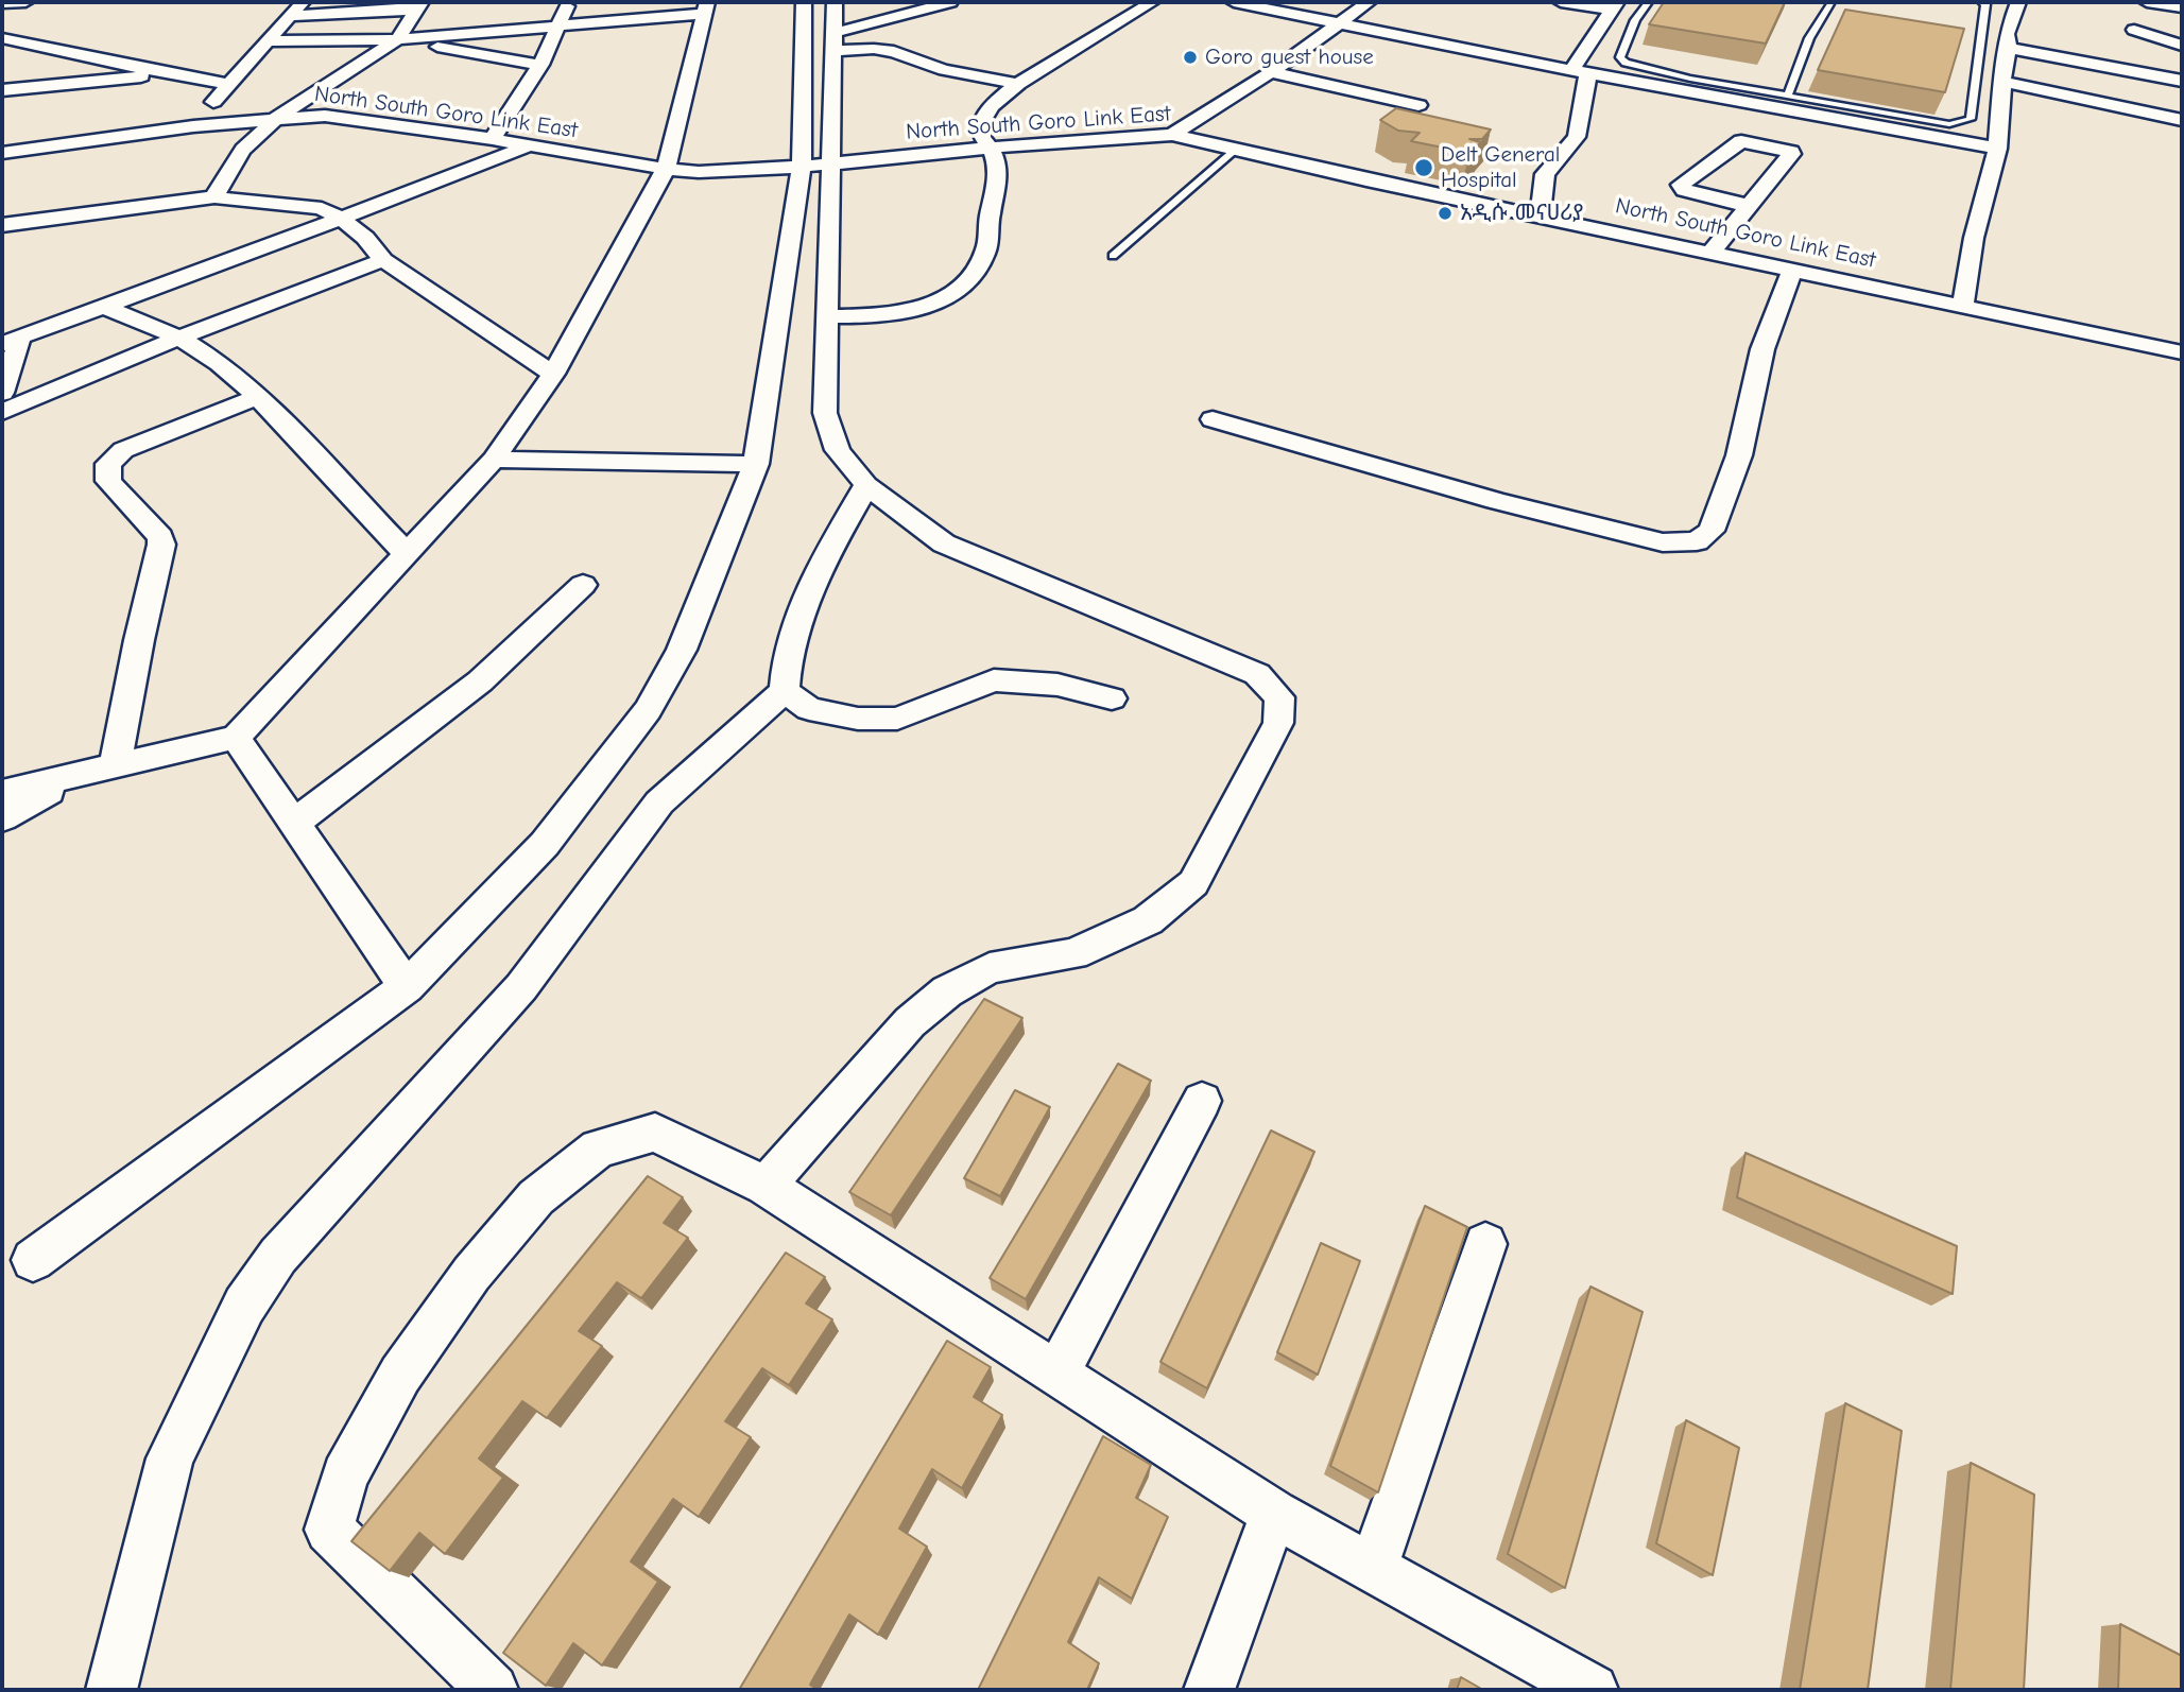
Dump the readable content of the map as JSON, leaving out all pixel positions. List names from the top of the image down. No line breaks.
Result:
{"streets":{"street":["North South Goro Link East"]},"places":["Goro guest house","Delt General Hospital","አዲሱ መናሀሪያ"]}
